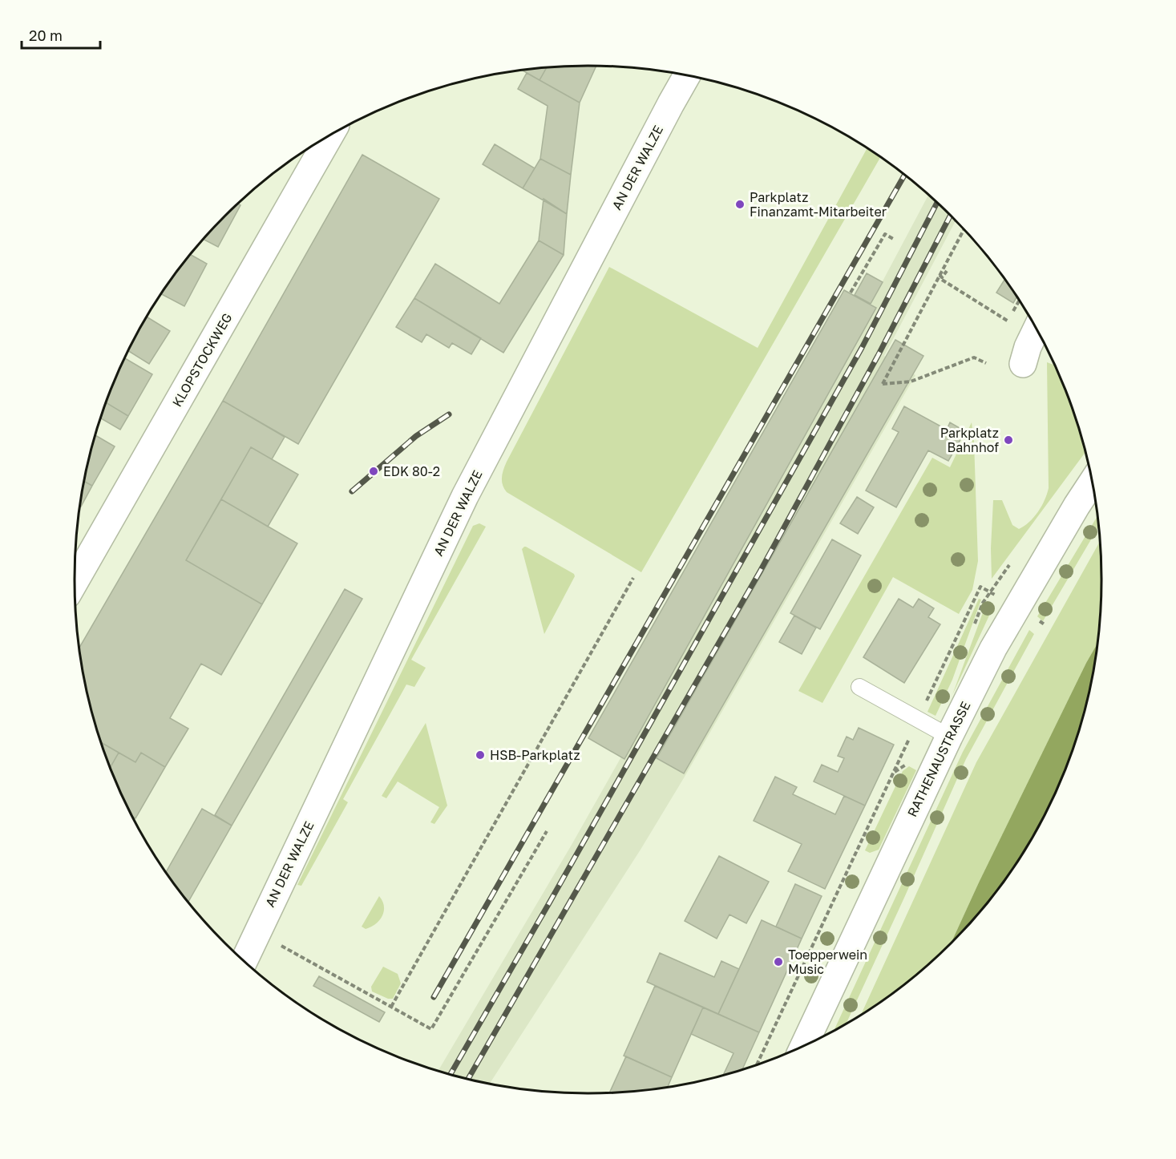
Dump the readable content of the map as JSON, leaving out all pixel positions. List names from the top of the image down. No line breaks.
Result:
{"streets":{"street":["AN DER WALZE","KLOPSTOCKWEG","RATHENAUSTRASSE"]},"places":["Parkplatz Finanzamt-Mitarbeiter","Parkplatz Bahnhof","EDK 80-2","HSB-Parkplatz","Toepperwein Music"],"scale_bar":"20 m"}
